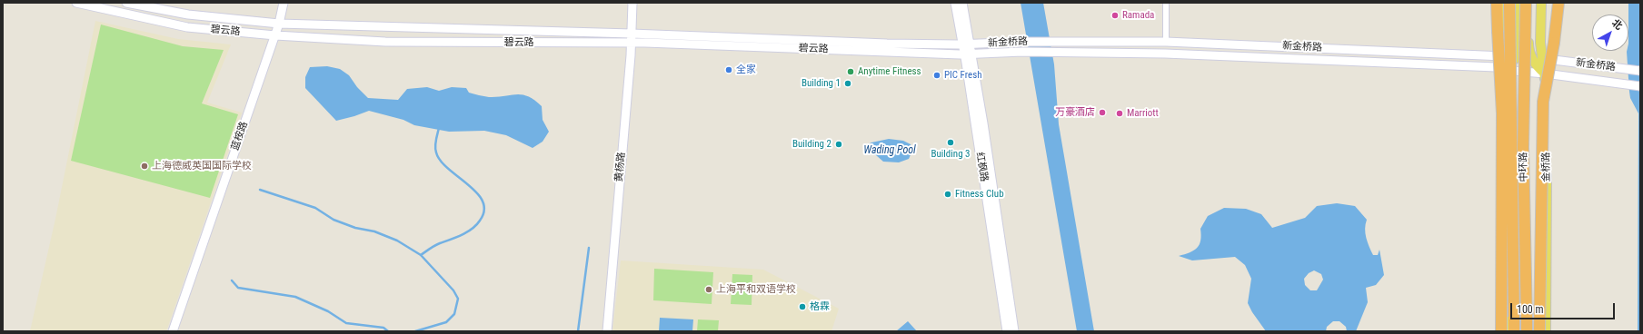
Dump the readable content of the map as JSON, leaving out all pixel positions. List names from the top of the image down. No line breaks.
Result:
{"streets":{"highway":["中环路"],"main road":["金桥路"],"street":["碧云路","新金桥路","蓝桉路","黄杨路","红枫路"]},"crossings":[["碧云路","新金桥路"],["碧云路","蓝桉路"],["碧云路","黄杨路"],["碧云路","红枫路"],["新金桥路","红枫路"],["新金桥路","金桥路"]],"water":["Wading Pool"],"places":["Ramada","全家","Anytime Fitness","PIC Fresh","Building 1","万豪酒店","Marriott","Building 3","Building 2","上海德威英国国际学校","Fitness Club","上海平和双语学校","格霖"],"scale_bar":"100 m","north":"top right"}
